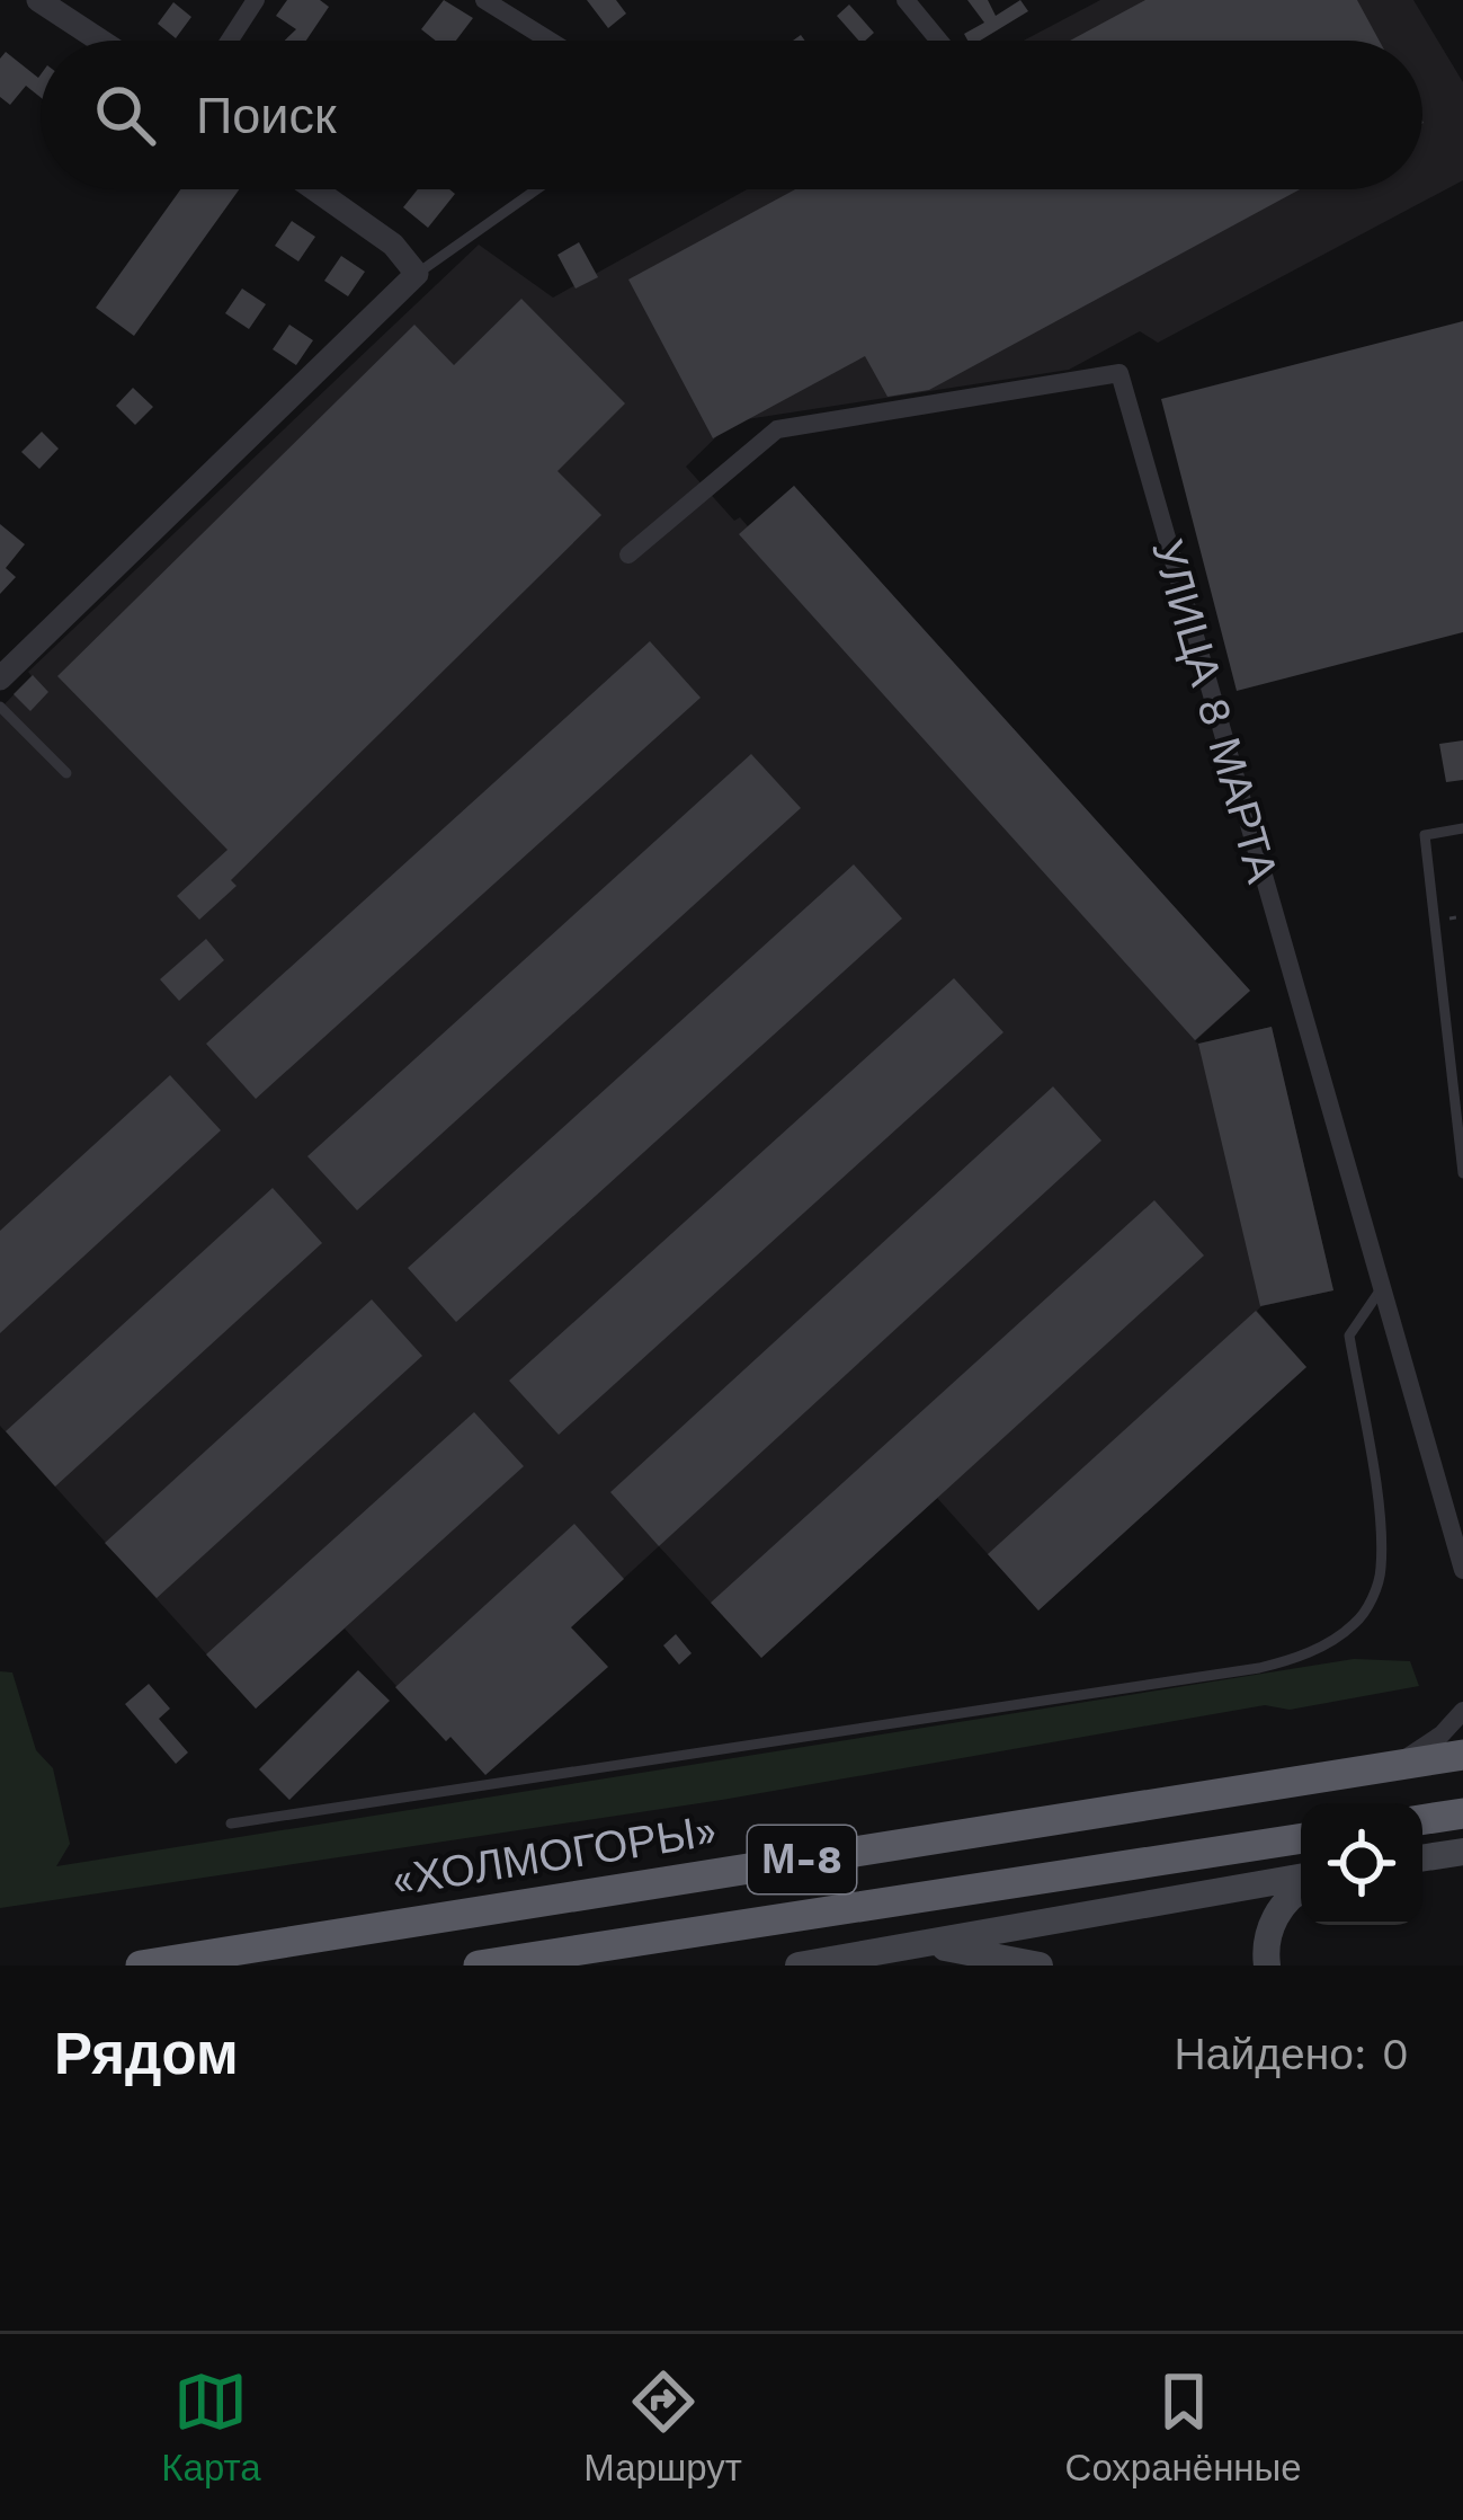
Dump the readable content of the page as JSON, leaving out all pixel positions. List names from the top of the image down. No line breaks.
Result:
{"streets":{"highway":["«ХОЛМОГОРЫ»","М-8"],"street":["УЛИЦА 8 МАРТА"]},"page":{"search":"Поиск","heading":["Рядом","Найдено: 0"],"nav":["Карта","Маршрут","Сохранённые"]}}
